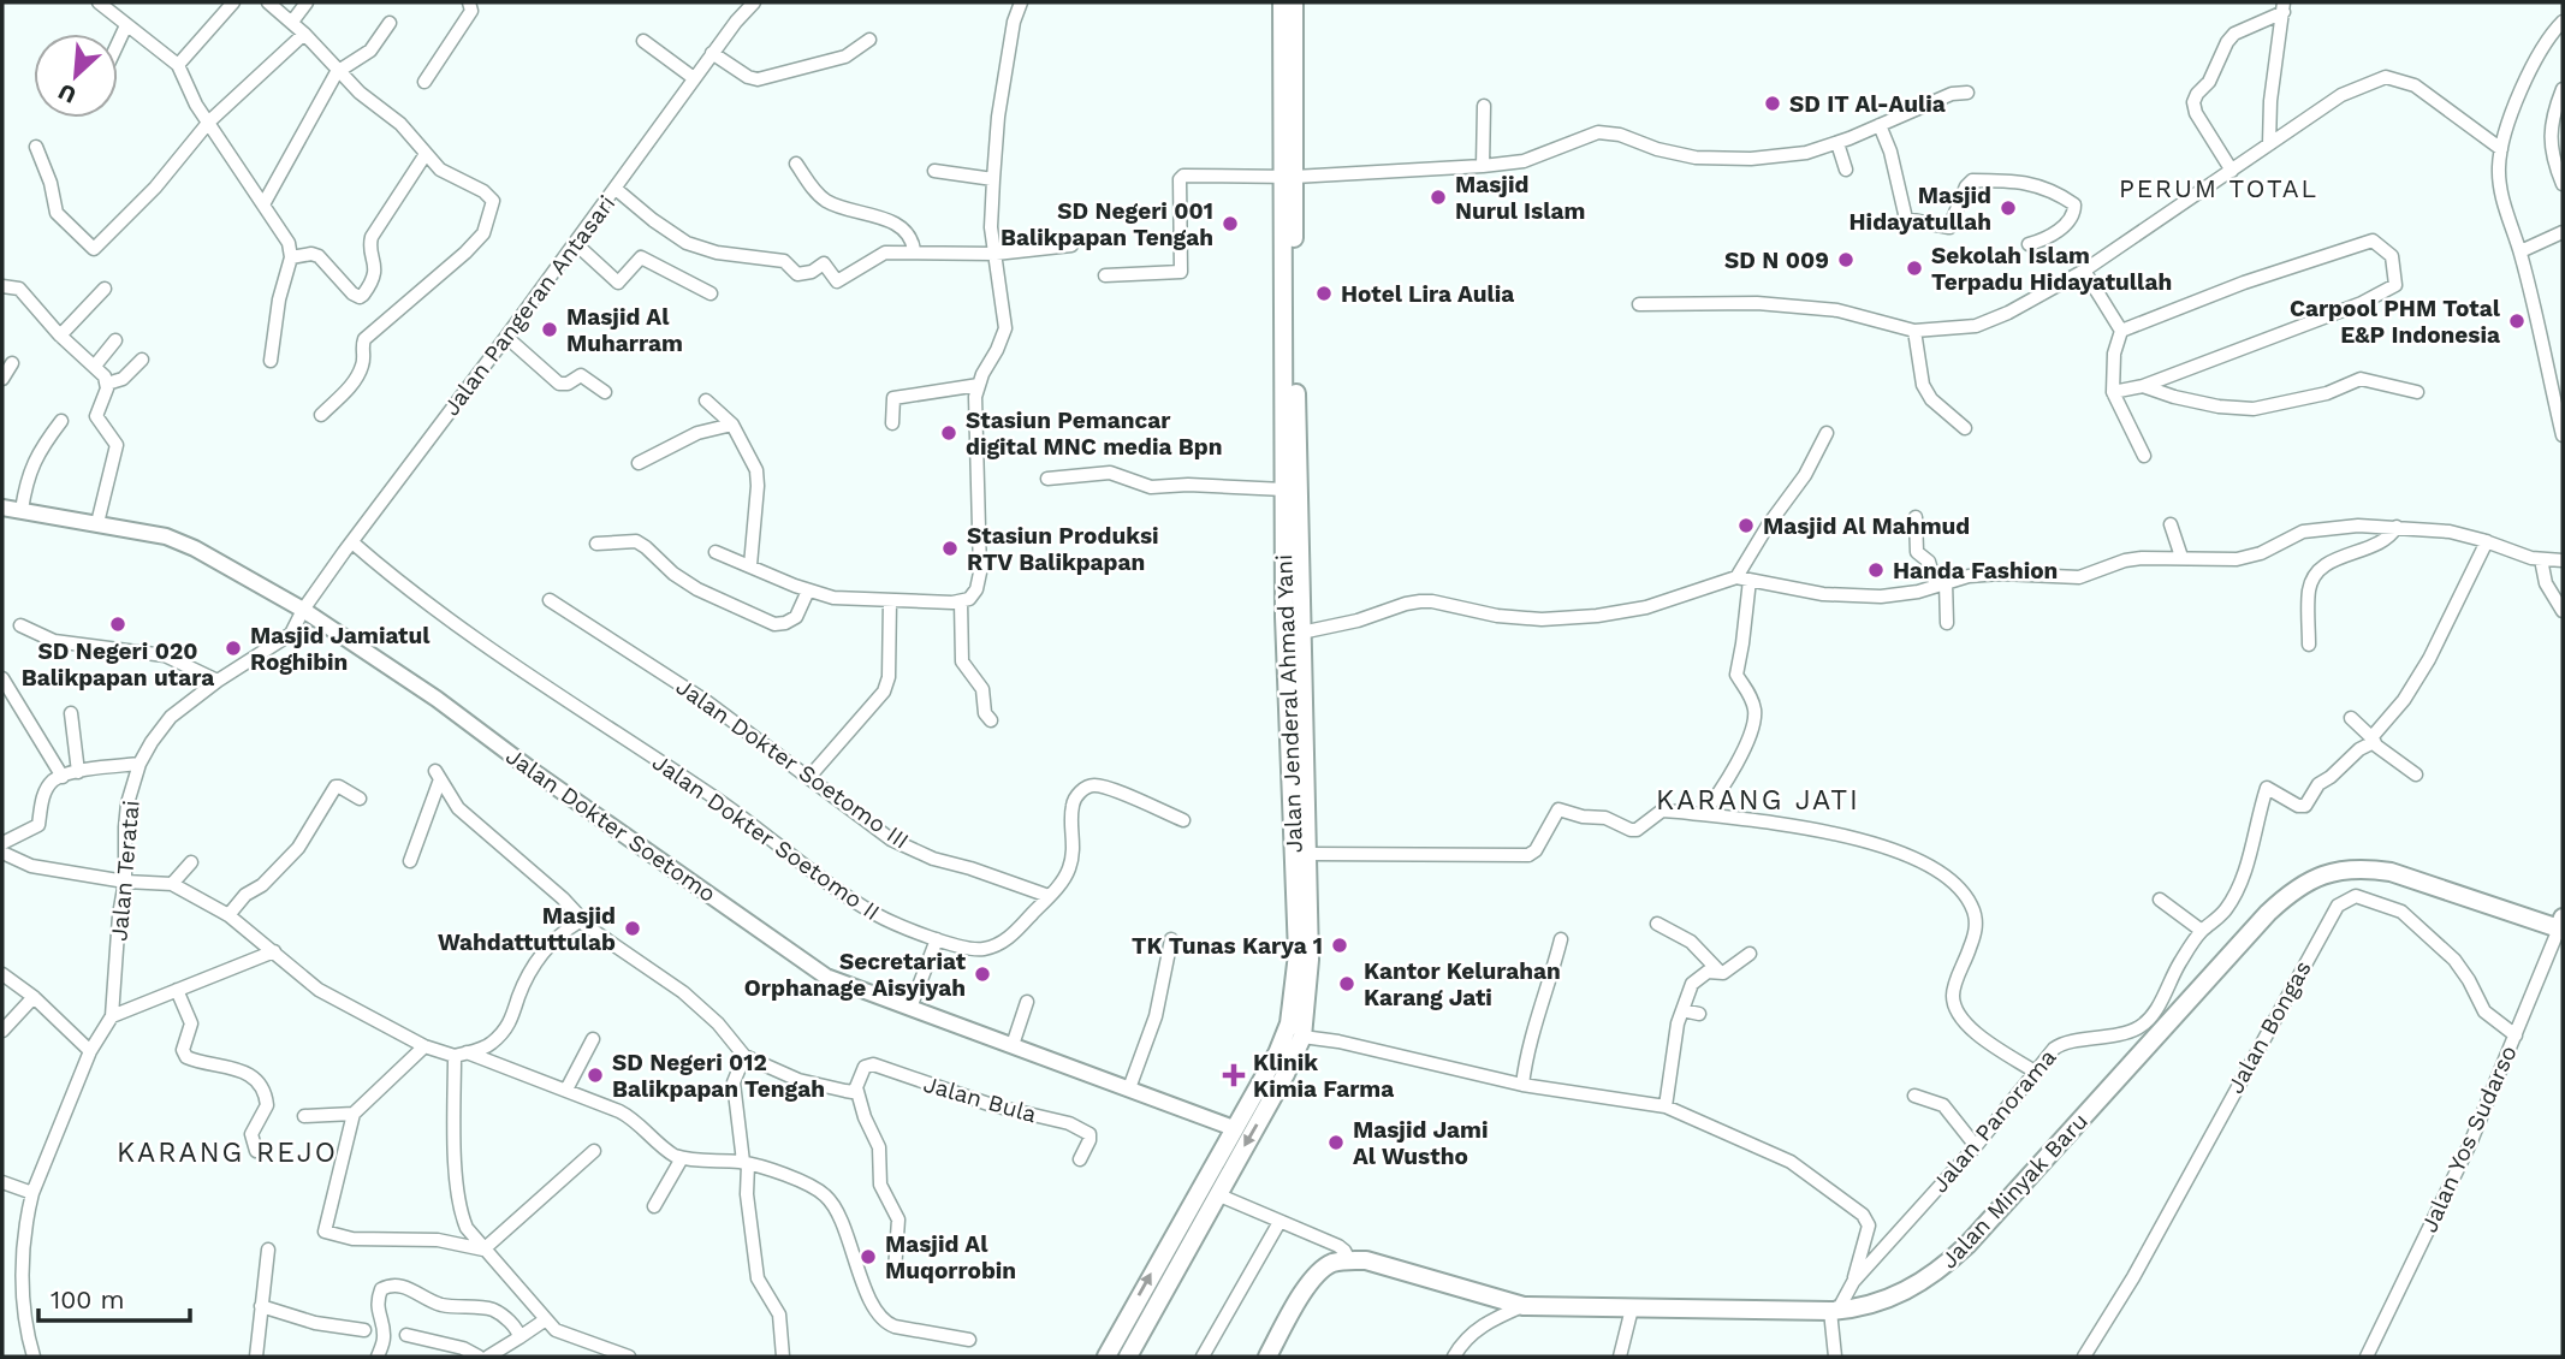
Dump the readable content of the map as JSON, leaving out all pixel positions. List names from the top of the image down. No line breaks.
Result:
{"streets":{"main road":["Jalan Jenderal Ahmad Yani","Jalan Minyak Baru"],"street":["Jalan Pangeran Antasari","Jalan Dokter Soetomo III","Jalan Dokter Soetomo","Jalan Dokter Soetomo II","Jalan Teratai","Jalan Bongas","Jalan Bula","Jalan Panorama","Jalan Yos Sudarso"]},"crossings":[["Jalan Pangeran Antasari","Jalan Dokter Soetomo"],["Jalan Pangeran Antasari","Jalan Dokter Soetomo II"],["Jalan Pangeran Antasari","Jalan Teratai"],["Jalan Jenderal Ahmad Yani","Jalan Dokter Soetomo"],["Jalan Dokter Soetomo III","Jalan Dokter Soetomo II"],["Jalan Dokter Soetomo","Jalan Teratai"],["Jalan Bongas","Jalan Yos Sudarso"],["Jalan Panorama","Jalan Minyak Baru"],["Jalan Yos Sudarso","Jalan Minyak Baru"]],"districts":["PERUM TOTAL","KARANG JATI","KARANG REJO"],"places":{"other":["SD IT Al-Aulia","Masjid Nurul Islam","Masjid Hidayatullah","SD Negeri 001 Balikpapan Tengah","SD N 009","Sekolah Islam Terpadu Hidayatullah","Hotel Lira Aulia","Carpool PHM Total E&P Indonesia","Masjid Al Muharram","Stasiun Pemancar digital MNC media Bpn","Masjid Al Mahmud","Stasiun Produksi RTV Balikpapan","Handa Fashion","SD Negeri 020 Balikpapan utara","Masjid Jamiatul Roghibin","Masjid Wahdattuttulab","TK Tunas Karya 1","Secretariat Orphanage Aisyiyah","Kantor Kelurahan Karang Jati","SD Negeri 012 Balikpapan Tengah","Masjid Jami Al Wustho","Masjid Al Muqorrobin"],"health":["Klinik Kimia Farma"]},"scale_bar":"100 m","north":"bottom left"}
